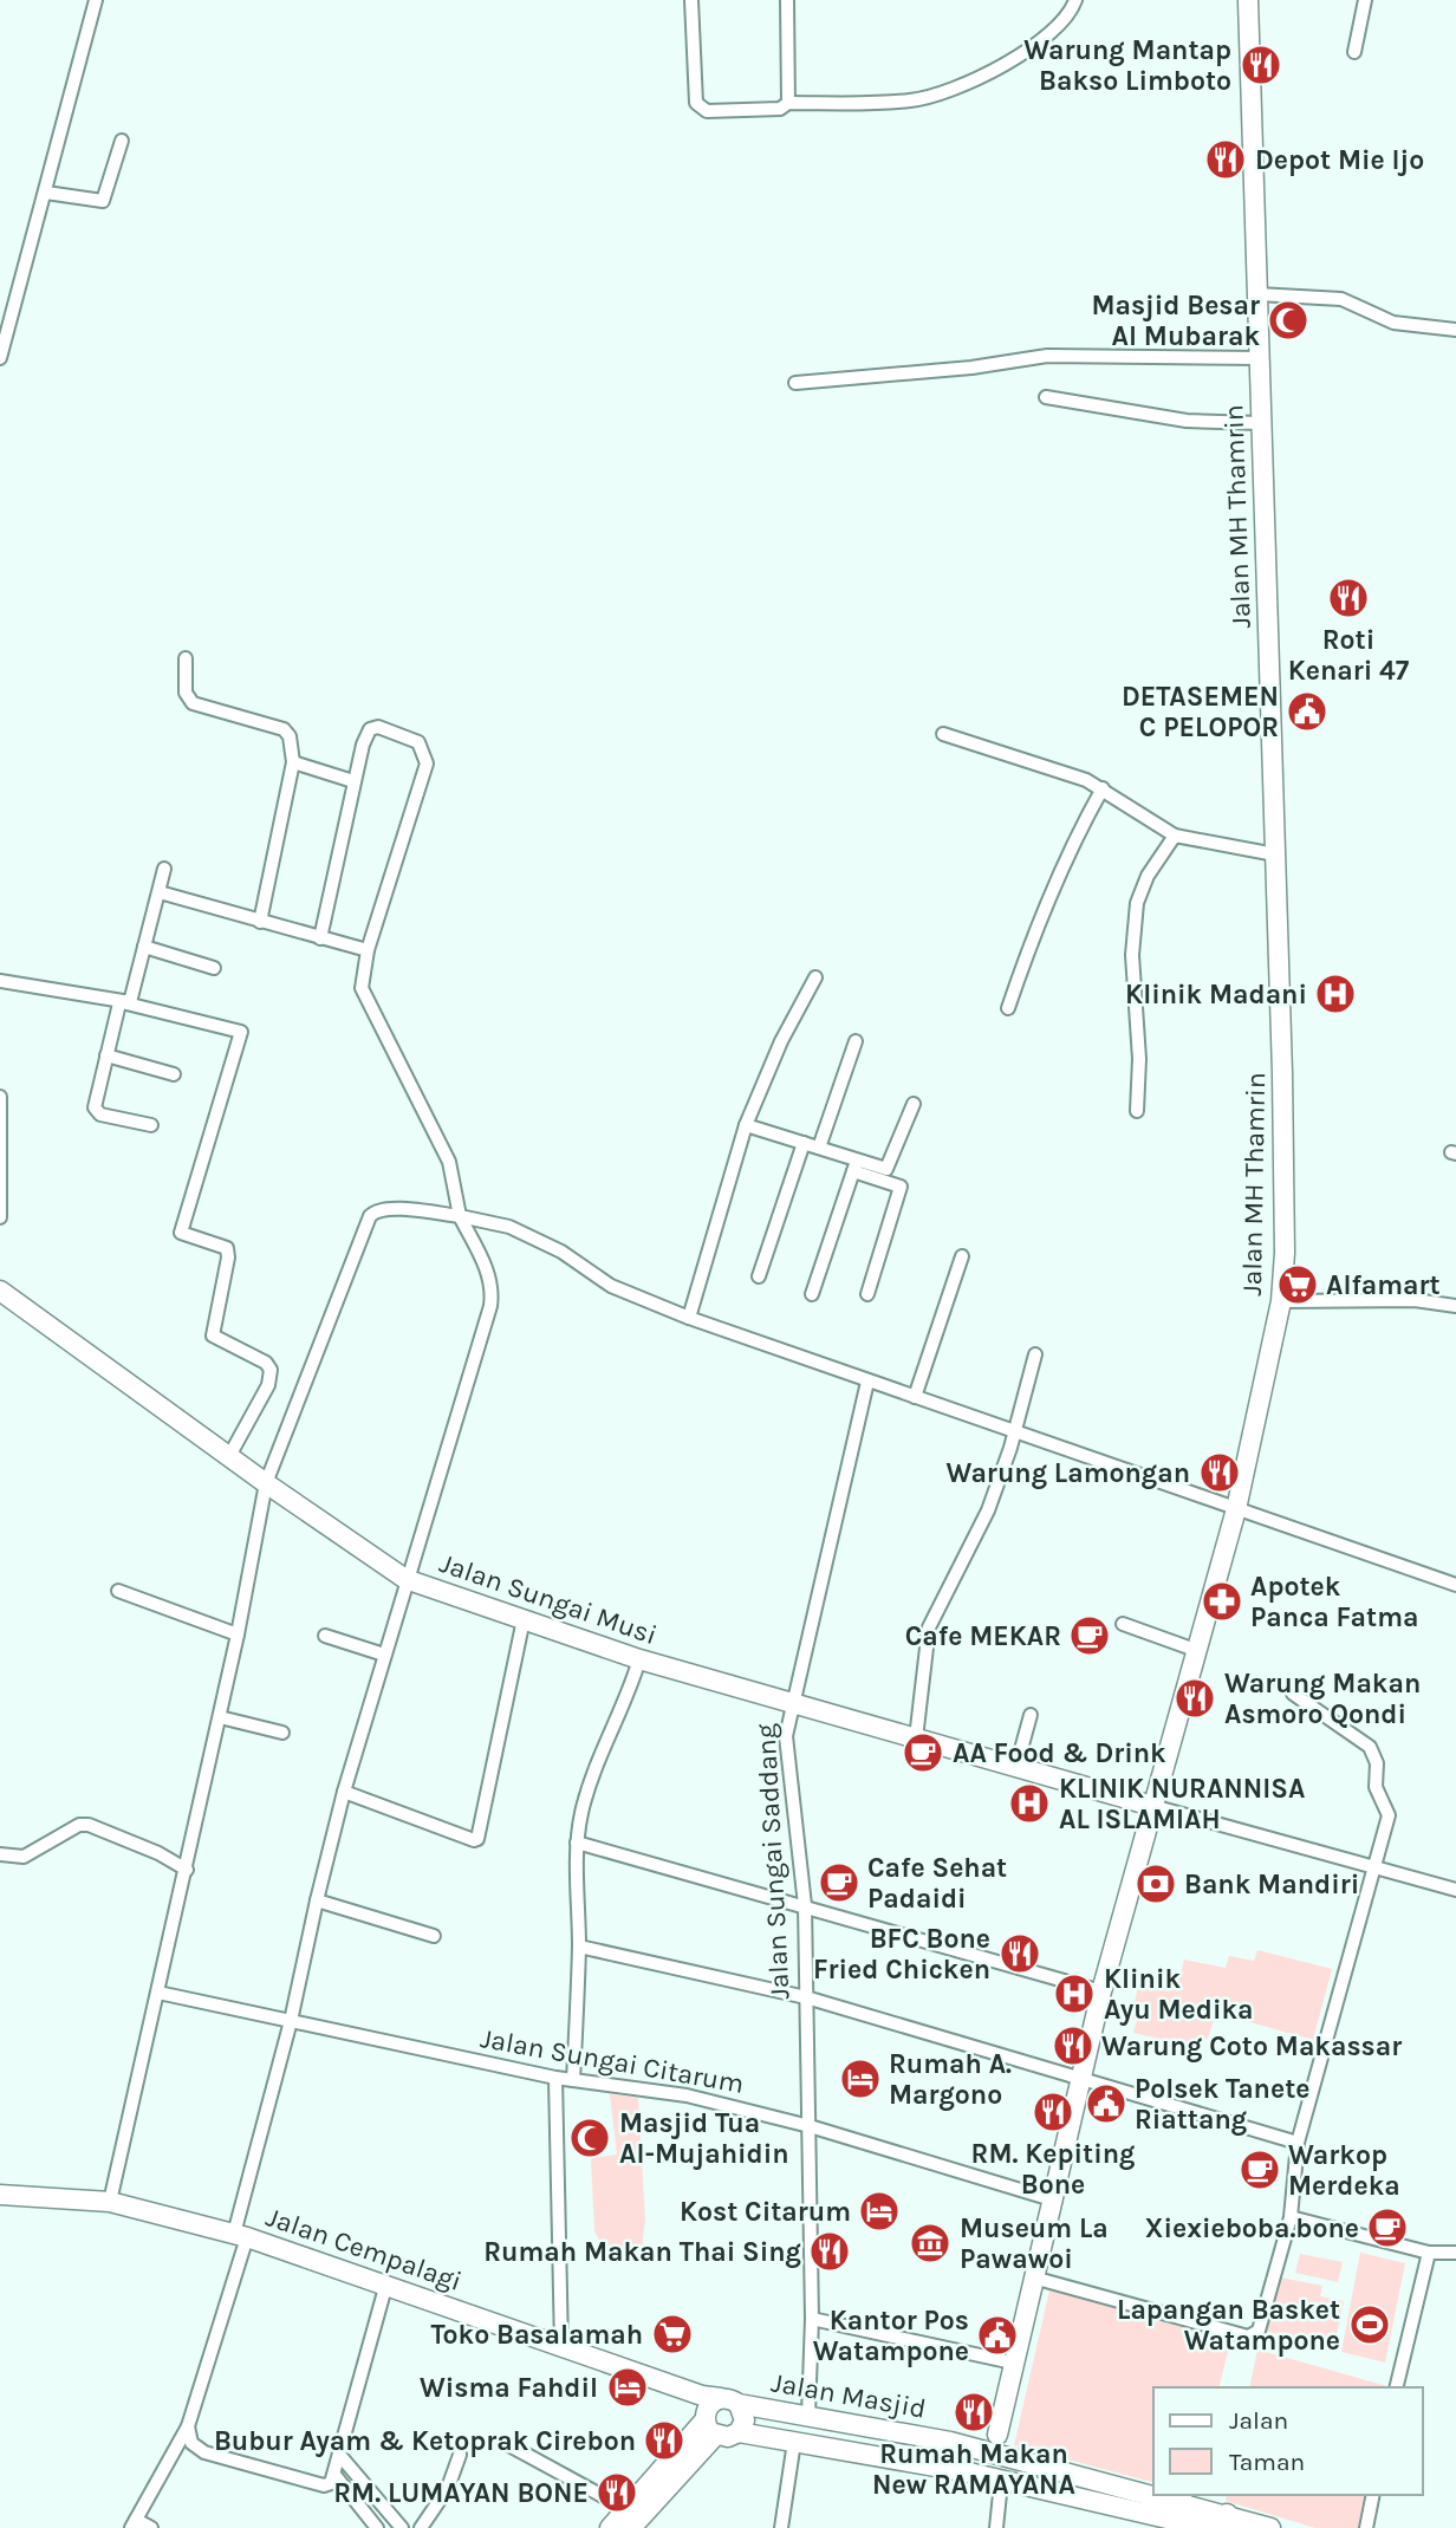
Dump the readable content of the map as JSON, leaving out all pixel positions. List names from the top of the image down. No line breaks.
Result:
{"streets":{"main road":["Jalan MH Thamrin","Jalan Sungai Musi","Jalan Cempalagi","Jalan Masjid"],"street":["Jalan Sungai Saddang","Jalan Sungai Citarum"]},"crossings":[["Jalan MH Thamrin","Jalan Sungai Musi"],["Jalan MH Thamrin","Jalan Sungai Citarum"],["Jalan Sungai Musi","Jalan Sungai Saddang"],["Jalan Sungai Saddang","Jalan Sungai Citarum"],["Jalan Sungai Saddang","Jalan Masjid"],["Jalan Cempalagi","Jalan Masjid"]],"places":{"restaurant":["Warung Mantap Bakso Limboto","Depot Mie Ijo","Roti Kenari 47","Warung Lamongan","Warung Makan Asmoro Qondi","BFC Bone Fried Chicken","Warung Coto Makassar","RM. Kepiting Bone","Rumah Makan Thai Sing","Rumah Makan New RAMAYANA","Bubur Ayam & Ketoprak Cirebon","RM. LUMAYAN BONE"],"mosque":["Masjid Besar Al Mubarak","Masjid Tua Al-Mujahidin"],"public building":["DETASEMEN C PELOPOR","Polsek Tanete Riattang","Kantor Pos Watampone"],"hospital":["Klinik Madani","KLINIK NURANNISA AL ISLAMIAH","Klinik Ayu Medika"],"supermarket":["Alfamart","Toko Basalamah"],"pharmacy":["Apotek Panca Fatma"],"cafe":["Cafe MEKAR","AA Food & Drink","Cafe Sehat Padaidi","Warkop Merdeka","Xiexieboba.bone"],"bank":["Bank Mandiri"],"hotel":["Rumah A. Margono","Kost Citarum","Wisma Fahdil"],"museum":["Museum La Pawawoi"],"sports":["Lapangan Basket Watampone"]},"legend":["Jalan","Taman"]}
